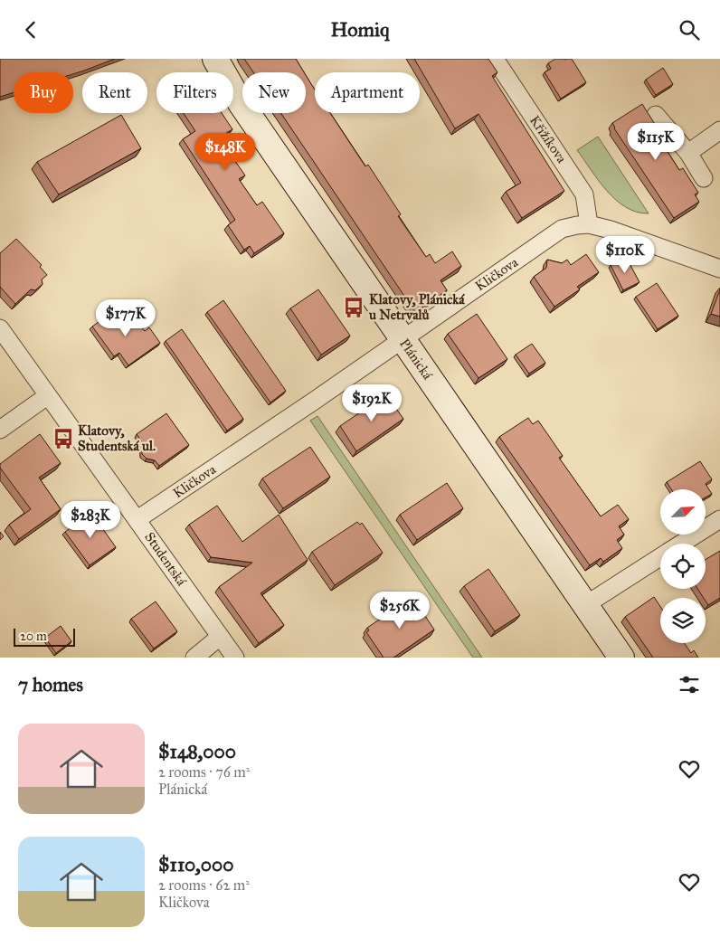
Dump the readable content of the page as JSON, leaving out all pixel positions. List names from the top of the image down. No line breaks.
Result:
{"streets":{"main road":["Plánická"],"street":["Křižíkova","Kličkova","Studentská"]},"crossings":[["Křižíkova","Kličkova"],["Kličkova","Plánická"],["Kličkova","Studentská"]],"places":{"bus stop":["Klatovy, Plánická u Netrvalů","Klatovy, Studentská ul."]},"scale_bar":"20 m","north":"top right","page":{"header":"Homiq","chip":["Buy","Rent","Filters","New","Apartment"],"price":["$115K","$148K","$110K","$177K","$192K","$283K","$256K"],"scale":"20 m","heading":"7 homes","list":[{"name":"$148,000","note":"2 rooms · 76 m² · Plánická"},{"name":"$110,000","note":"2 rooms · 62 m² · Kličkova"}]}}
